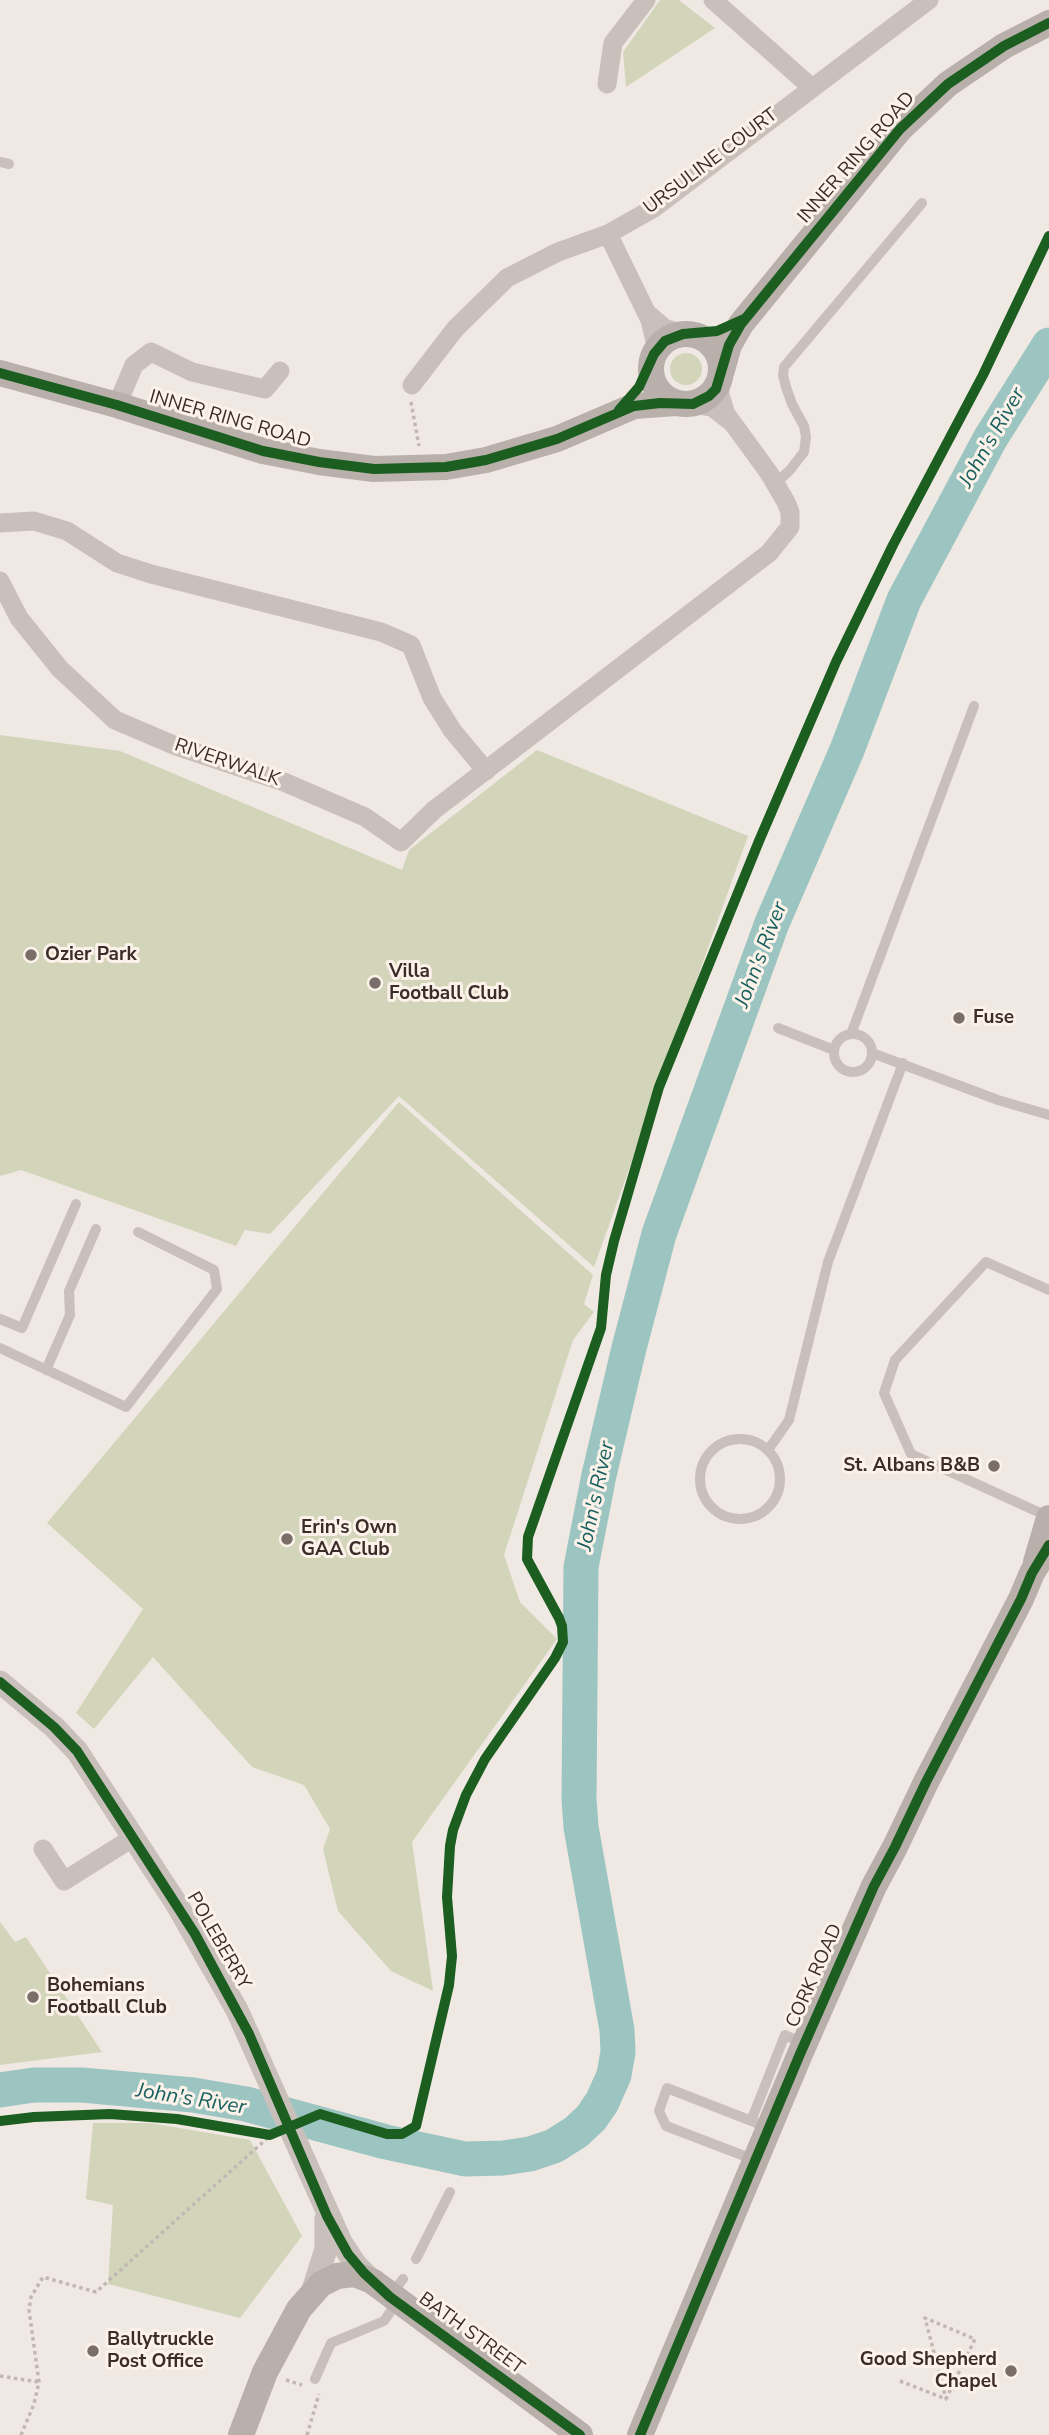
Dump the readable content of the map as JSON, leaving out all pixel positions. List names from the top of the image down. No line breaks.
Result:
{"streets":{"main road":["INNER RING ROAD","CORK ROAD","BATH STREET"],"street":["URSULINE COURT","RIVERWALK","POLEBERRY"]},"crossings":[["POLEBERRY","BATH STREET"]],"water":["John's River"],"places":["Ozier Park","Villa Football Club","Fuse","St. Albans B&B","Erin's Own GAA Club","Bohemians Football Club","Ballytruckle Post Office","Good Shepherd Chapel"]}
